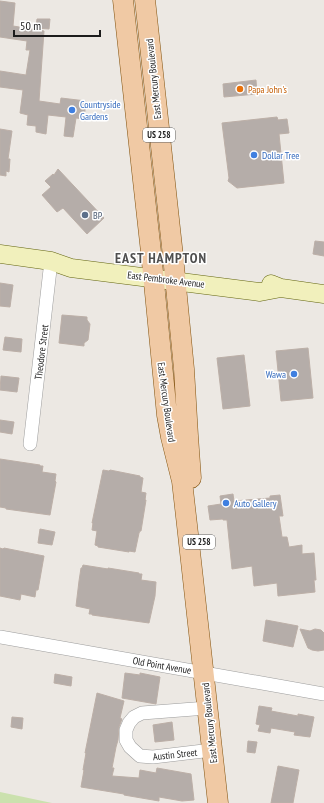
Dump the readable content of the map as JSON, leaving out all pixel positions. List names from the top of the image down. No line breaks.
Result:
{"streets":{"main road":["East Mercury Boulevard","US 258","East Pembroke Avenue"],"street":["Theodore Street","Old Point Avenue","Austin Street"]},"crossings":[["East Mercury Boulevard","East Pembroke Avenue"],["East Mercury Boulevard","Old Point Avenue"],["East Mercury Boulevard","Austin Street"],["East Pembroke Avenue","Theodore Street"]],"districts":["EAST HAMPTON"],"places":["Papa John's","Countryside Gardens","Dollar Tree","BP","Wawa","Auto Gallery"],"scale_bar":"50 m"}
